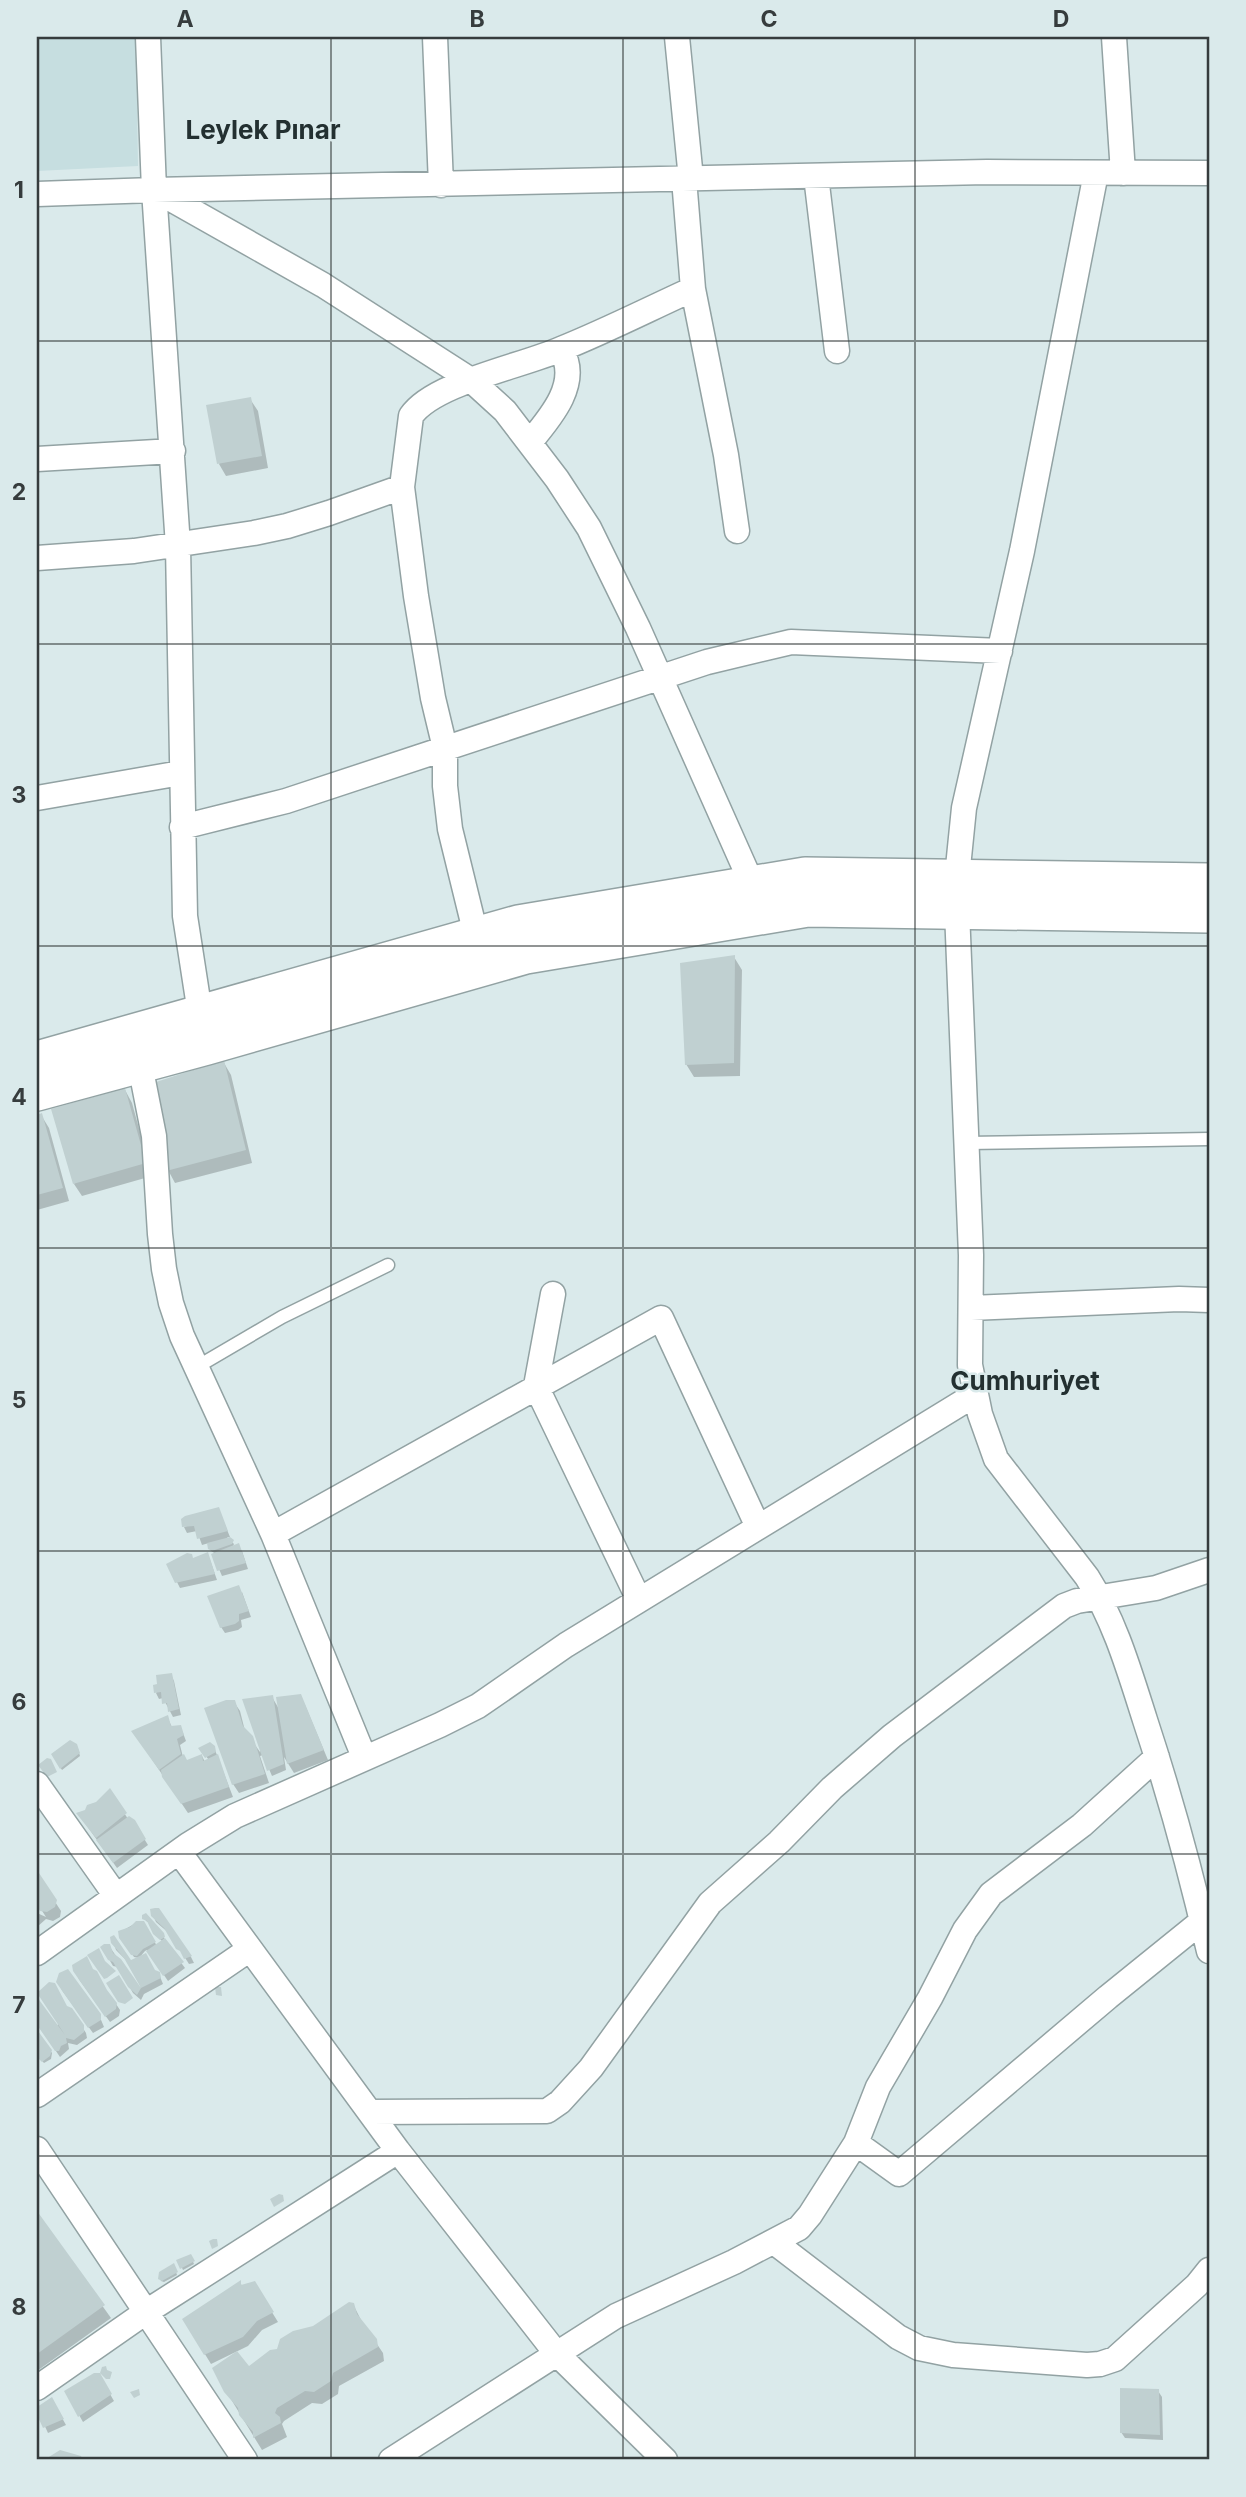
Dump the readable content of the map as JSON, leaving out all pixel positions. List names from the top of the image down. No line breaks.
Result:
{"districts":["Leylek Pınar","Cumhuriyet"],"grid":{"columns":["A","B","C","D"],"rows":["1","2","3","4","5","6","7","8"]}}
